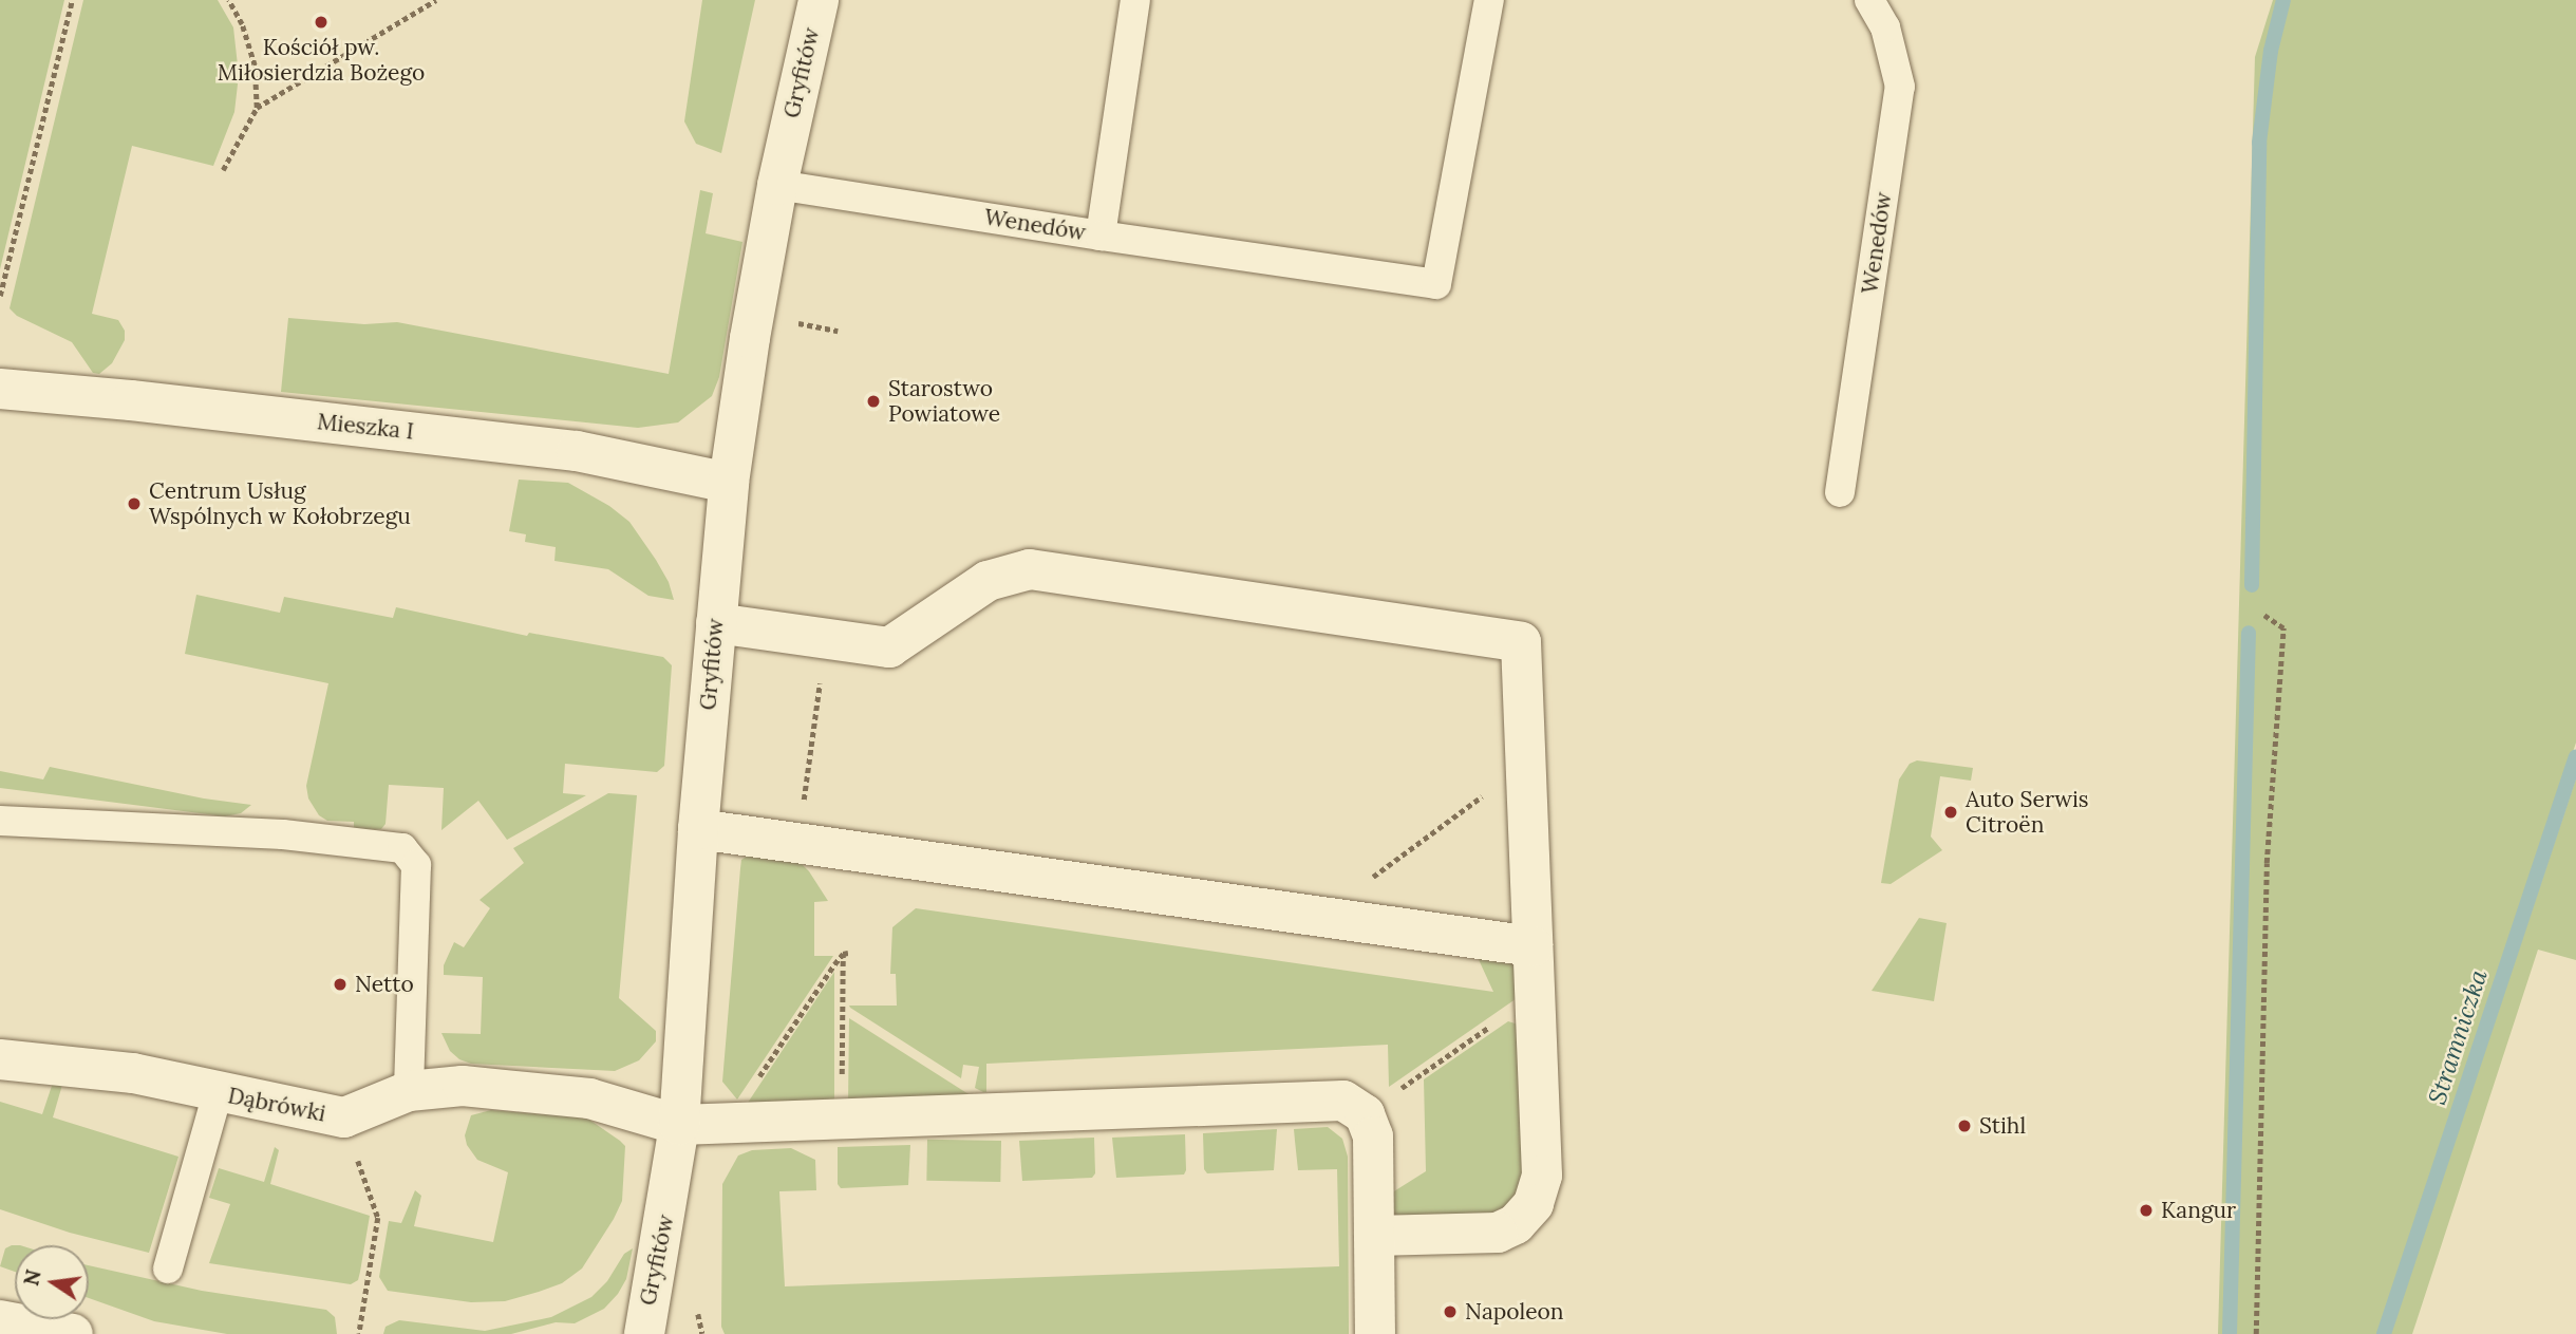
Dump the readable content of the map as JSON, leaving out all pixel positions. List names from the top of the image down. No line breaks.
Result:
{"streets":{"street":["Gryfitów","Mieszka I","Dąbrówki"],"lane":["Wenedów"]},"crossings":[["Gryfitów","Wenedów"],["Gryfitów","Mieszka I"],["Gryfitów","Dąbrówki"]],"water":["Stramniczka"],"places":["Kościół pw. Miłosierdzia Bożego","Starostwo Powiatowe","Centrum Usług Wspólnych w Kołobrzegu","Auto Serwis Citroën","Netto","Stihl","Kangur","Napoleon"],"north":"left"}
